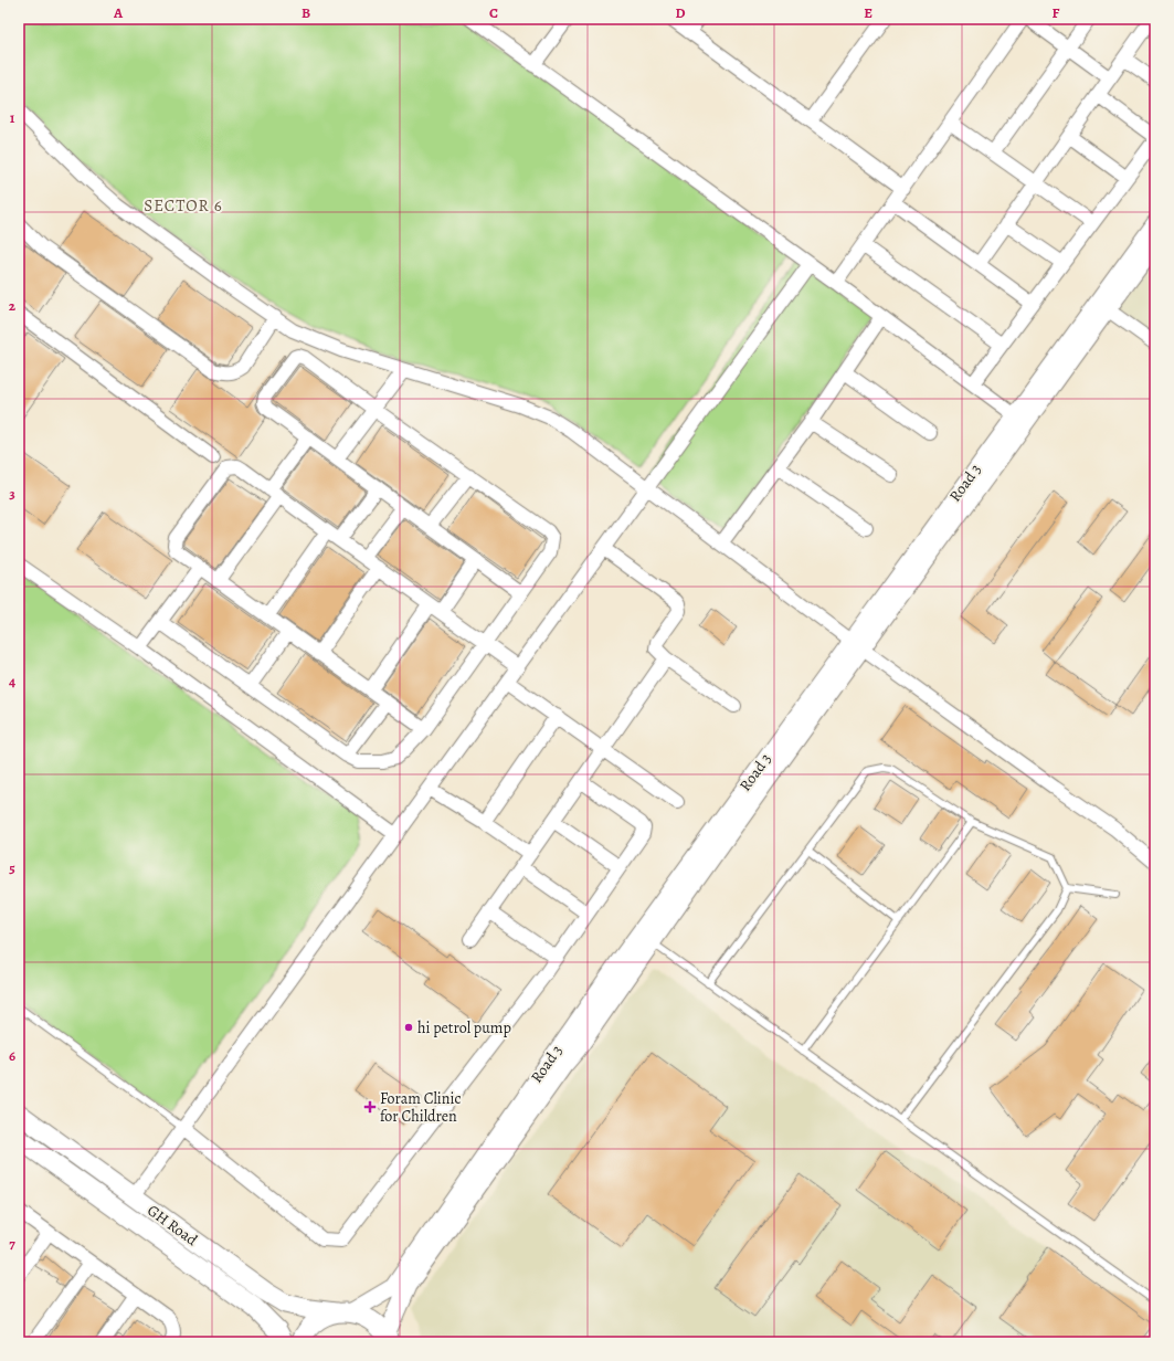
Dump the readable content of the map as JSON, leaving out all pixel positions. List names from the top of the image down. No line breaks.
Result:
{"streets":{"main road":["GH Road"],"street":["Road 3"]},"crossings":[["Road 3","GH Road"]],"districts":["SECTOR 6"],"places":{"other":["hi petrol pump"],"health":["Foram Clinic for Children"]},"grid":{"columns":["A","B","C","D","E","F"],"rows":["1","2","3","4","5","6","7"]}}
